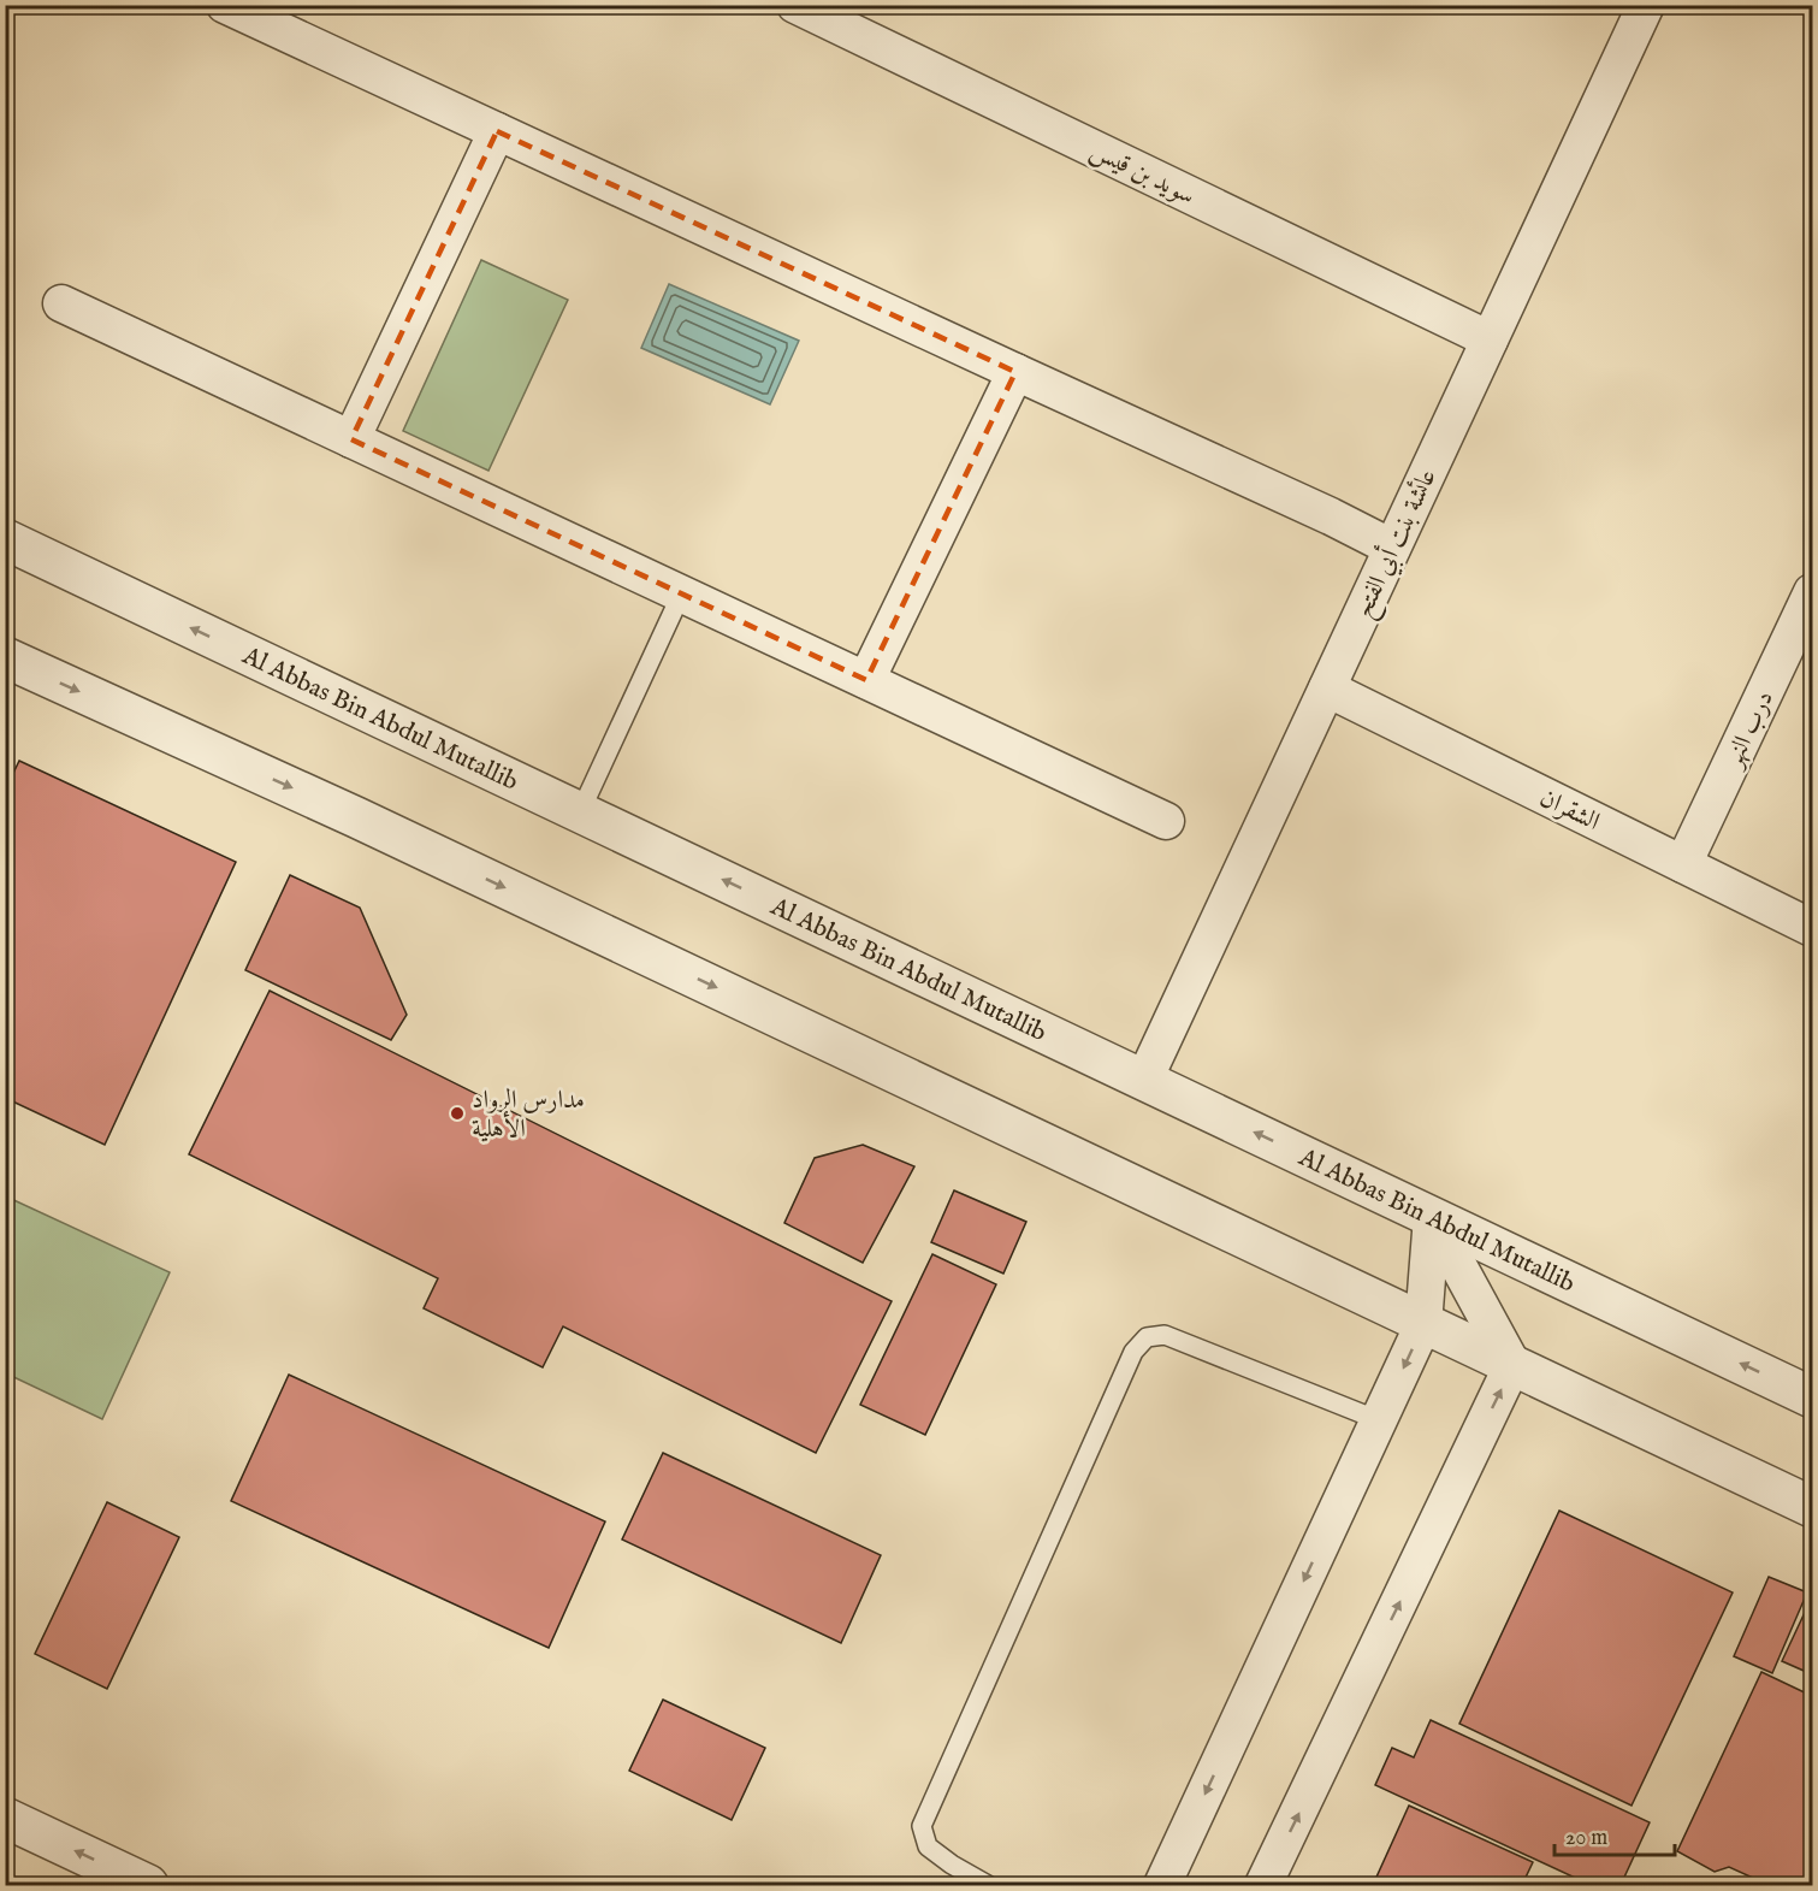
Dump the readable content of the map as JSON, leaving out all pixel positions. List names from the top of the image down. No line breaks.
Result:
{"streets":{"street":["سويد بن قيس","عائشة بنت أبي الفتح","Al Abbas Bin Abdul Mutallib","درب النهر","الشقران"]},"crossings":[["سويد بن قيس","عائشة بنت أبي الفتح"],["عائشة بنت أبي الفتح","Al Abbas Bin Abdul Mutallib"],["عائشة بنت أبي الفتح","الشقران"],["درب النهر","الشقران"]],"places":["مدارس الرواد الأهلية"],"scale_bar":"20 m"}
